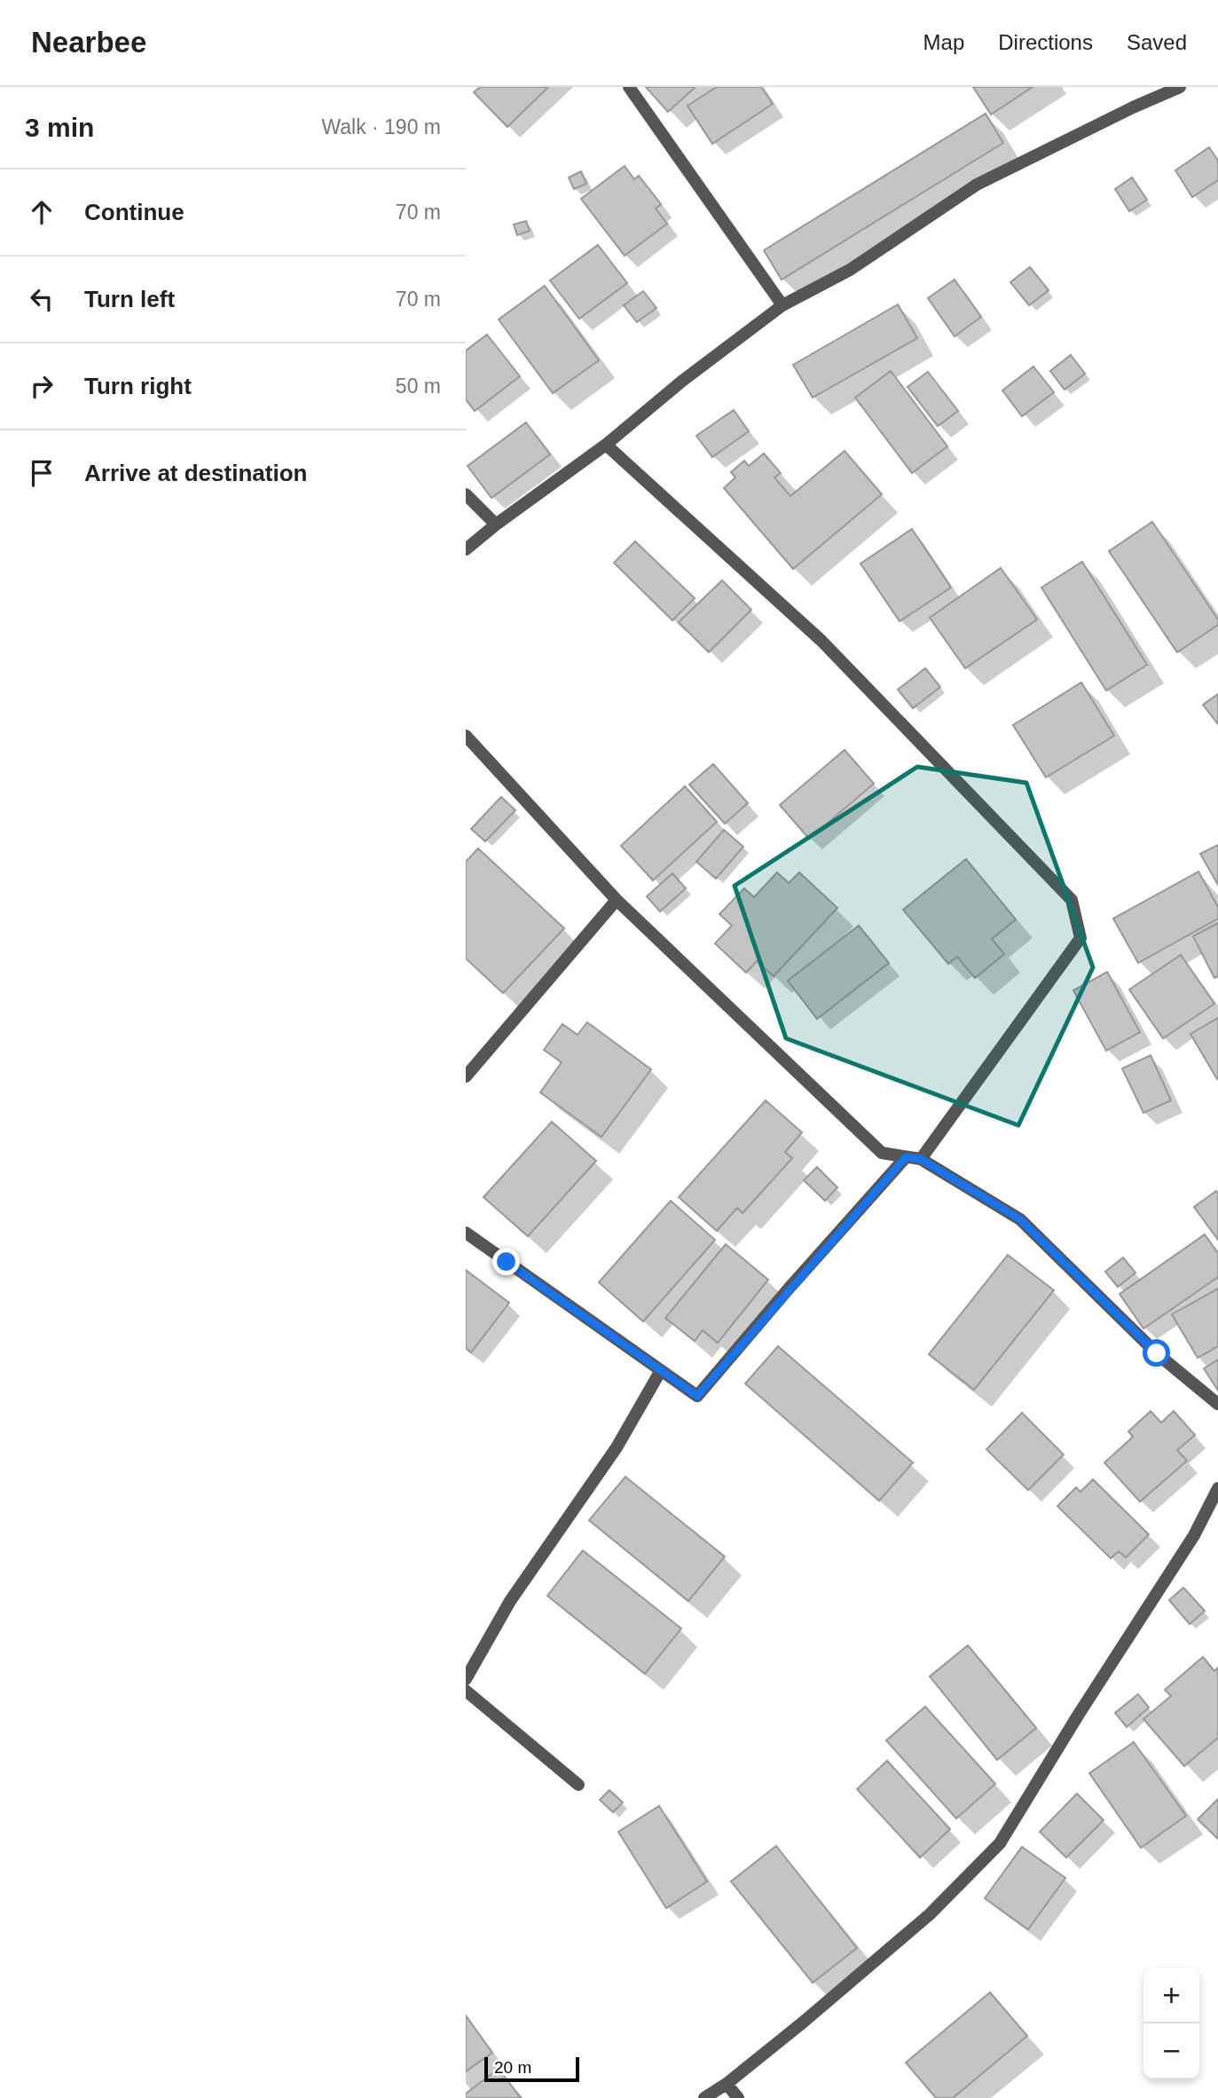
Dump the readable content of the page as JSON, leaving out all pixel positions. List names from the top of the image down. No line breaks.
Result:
{"scale_bar":"20 m","page":{"header":"Nearbee","nav":["Map","Directions","Saved"],"heading":["3 min","Walk · 190 m"],"list":[["Continue","70 m"],["Turn left","70 m"],["Turn right","50 m"],"Arrive at destination"],"map_buttons":["+","−"],"scale":"20 m"}}
